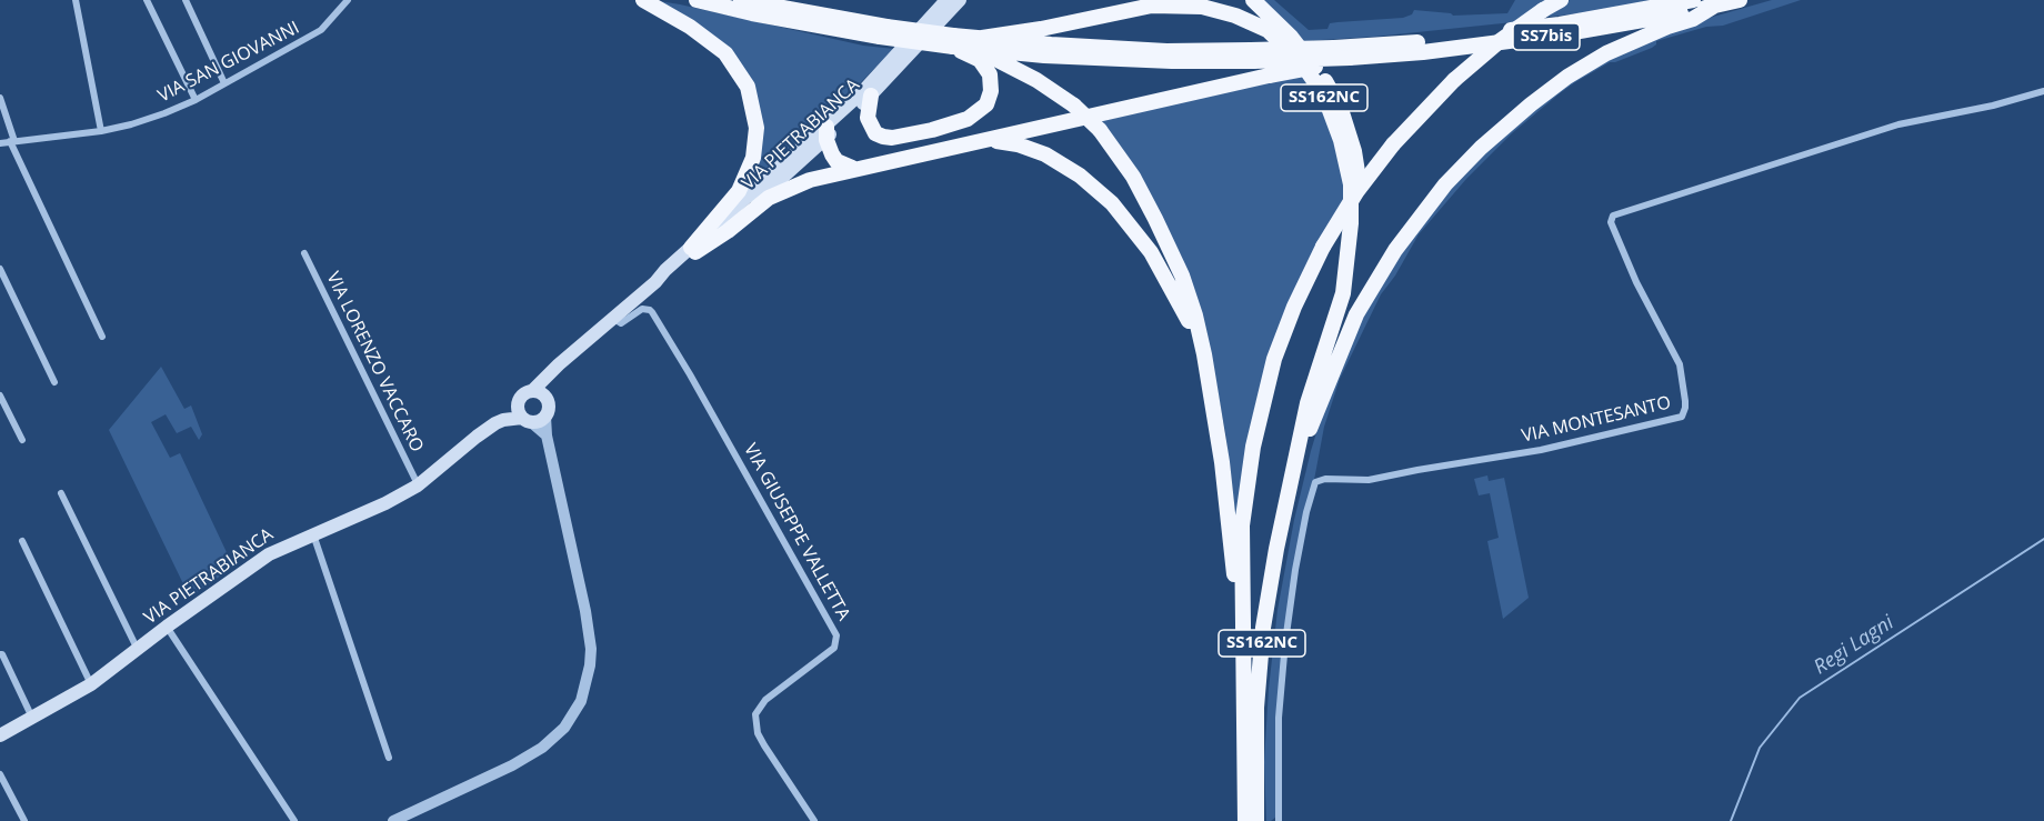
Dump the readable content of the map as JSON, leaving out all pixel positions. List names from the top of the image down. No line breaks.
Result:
{"streets":{"highway":["SS7bis","SS162NC"],"main road":["VIA PIETRABIANCA"],"street":["VIA SAN GIOVANNI","VIA LORENZO VACCARO","VIA MONTESANTO","VIA GIUSEPPE VALLETTA"]},"crossings":[["SS7bis","SS162NC"],["VIA PIETRABIANCA","VIA LORENZO VACCARO"],["VIA PIETRABIANCA","VIA GIUSEPPE VALLETTA"]],"water":["Regi Lagni"]}
